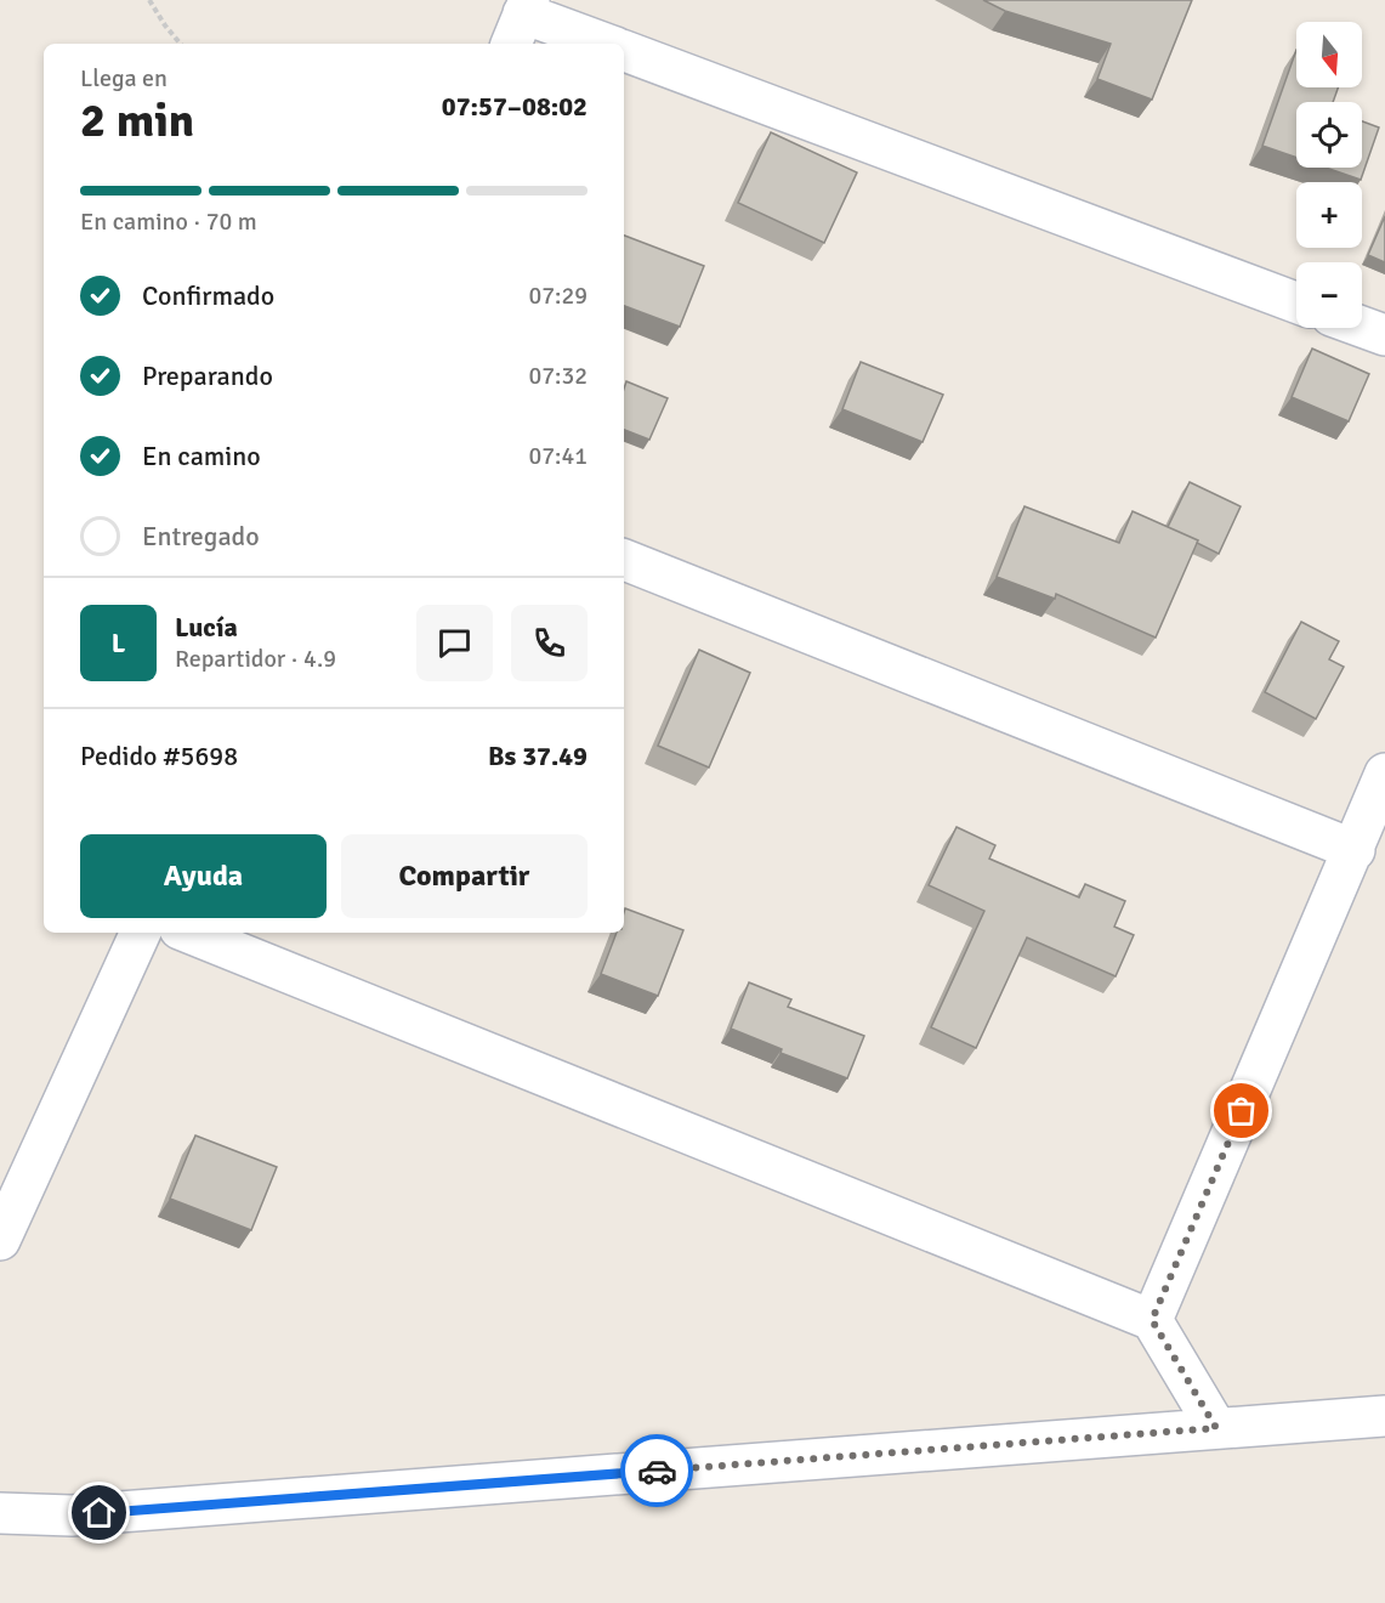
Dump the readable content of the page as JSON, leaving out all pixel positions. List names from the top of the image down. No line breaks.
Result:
{"north":"bottom","page":{"map_buttons":["+","−"],"heading":["2 min","Llega en","07:57–08:02"],"panel":["Lucía","Repartidor · 4.9","Pedido #5698","Bs 37.49"],"bar":"En camino · 70 m","list":[["Confirmado","07:29"],["Preparando","07:32"],["En camino","07:41"],"Entregado"],"round":"L","buttons":["Ayuda","Compartir"]}}
